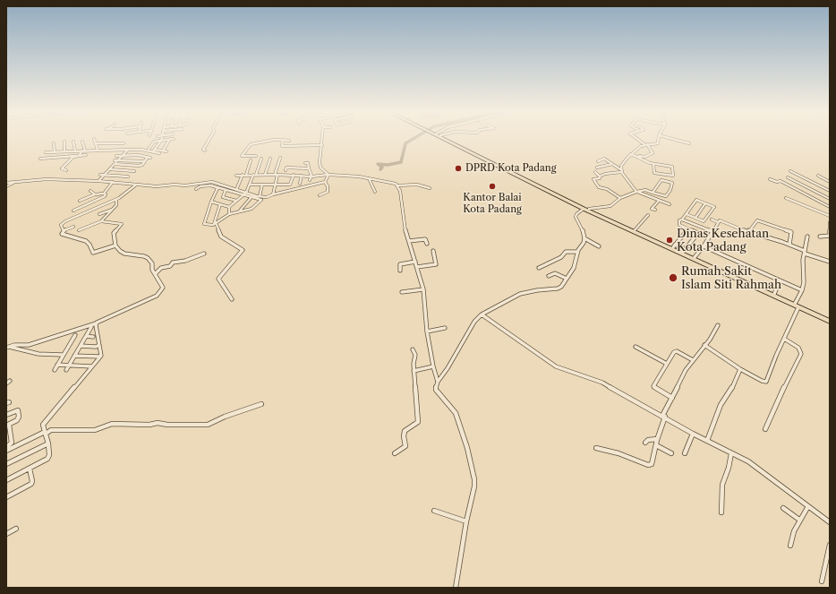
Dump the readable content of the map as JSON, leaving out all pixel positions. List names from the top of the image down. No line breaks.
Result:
{"places":["DPRD Kota Padang","Kantor Balai Kota Padang","Dinas Kesehatan Kota Padang","Rumah Sakit Islam Siti Rahmah"]}
